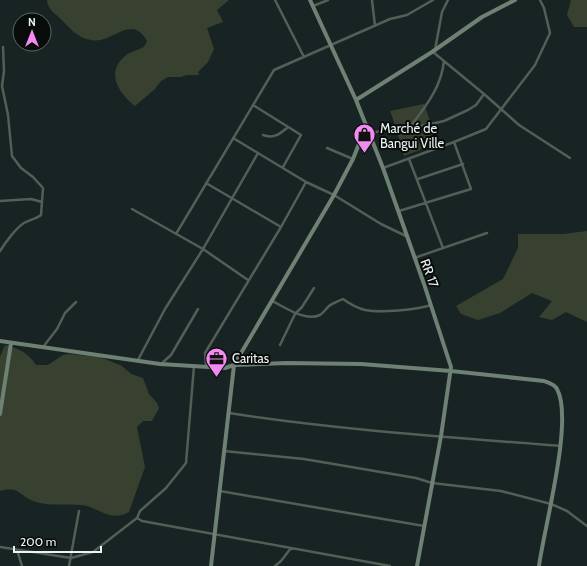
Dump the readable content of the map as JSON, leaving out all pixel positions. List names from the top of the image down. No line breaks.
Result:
{"streets":{"street":["RR 17"]},"places":{"shop":["Marché de Bangui Ville"],"office":["Caritas"]},"scale_bar":"200 m","north":"top"}
